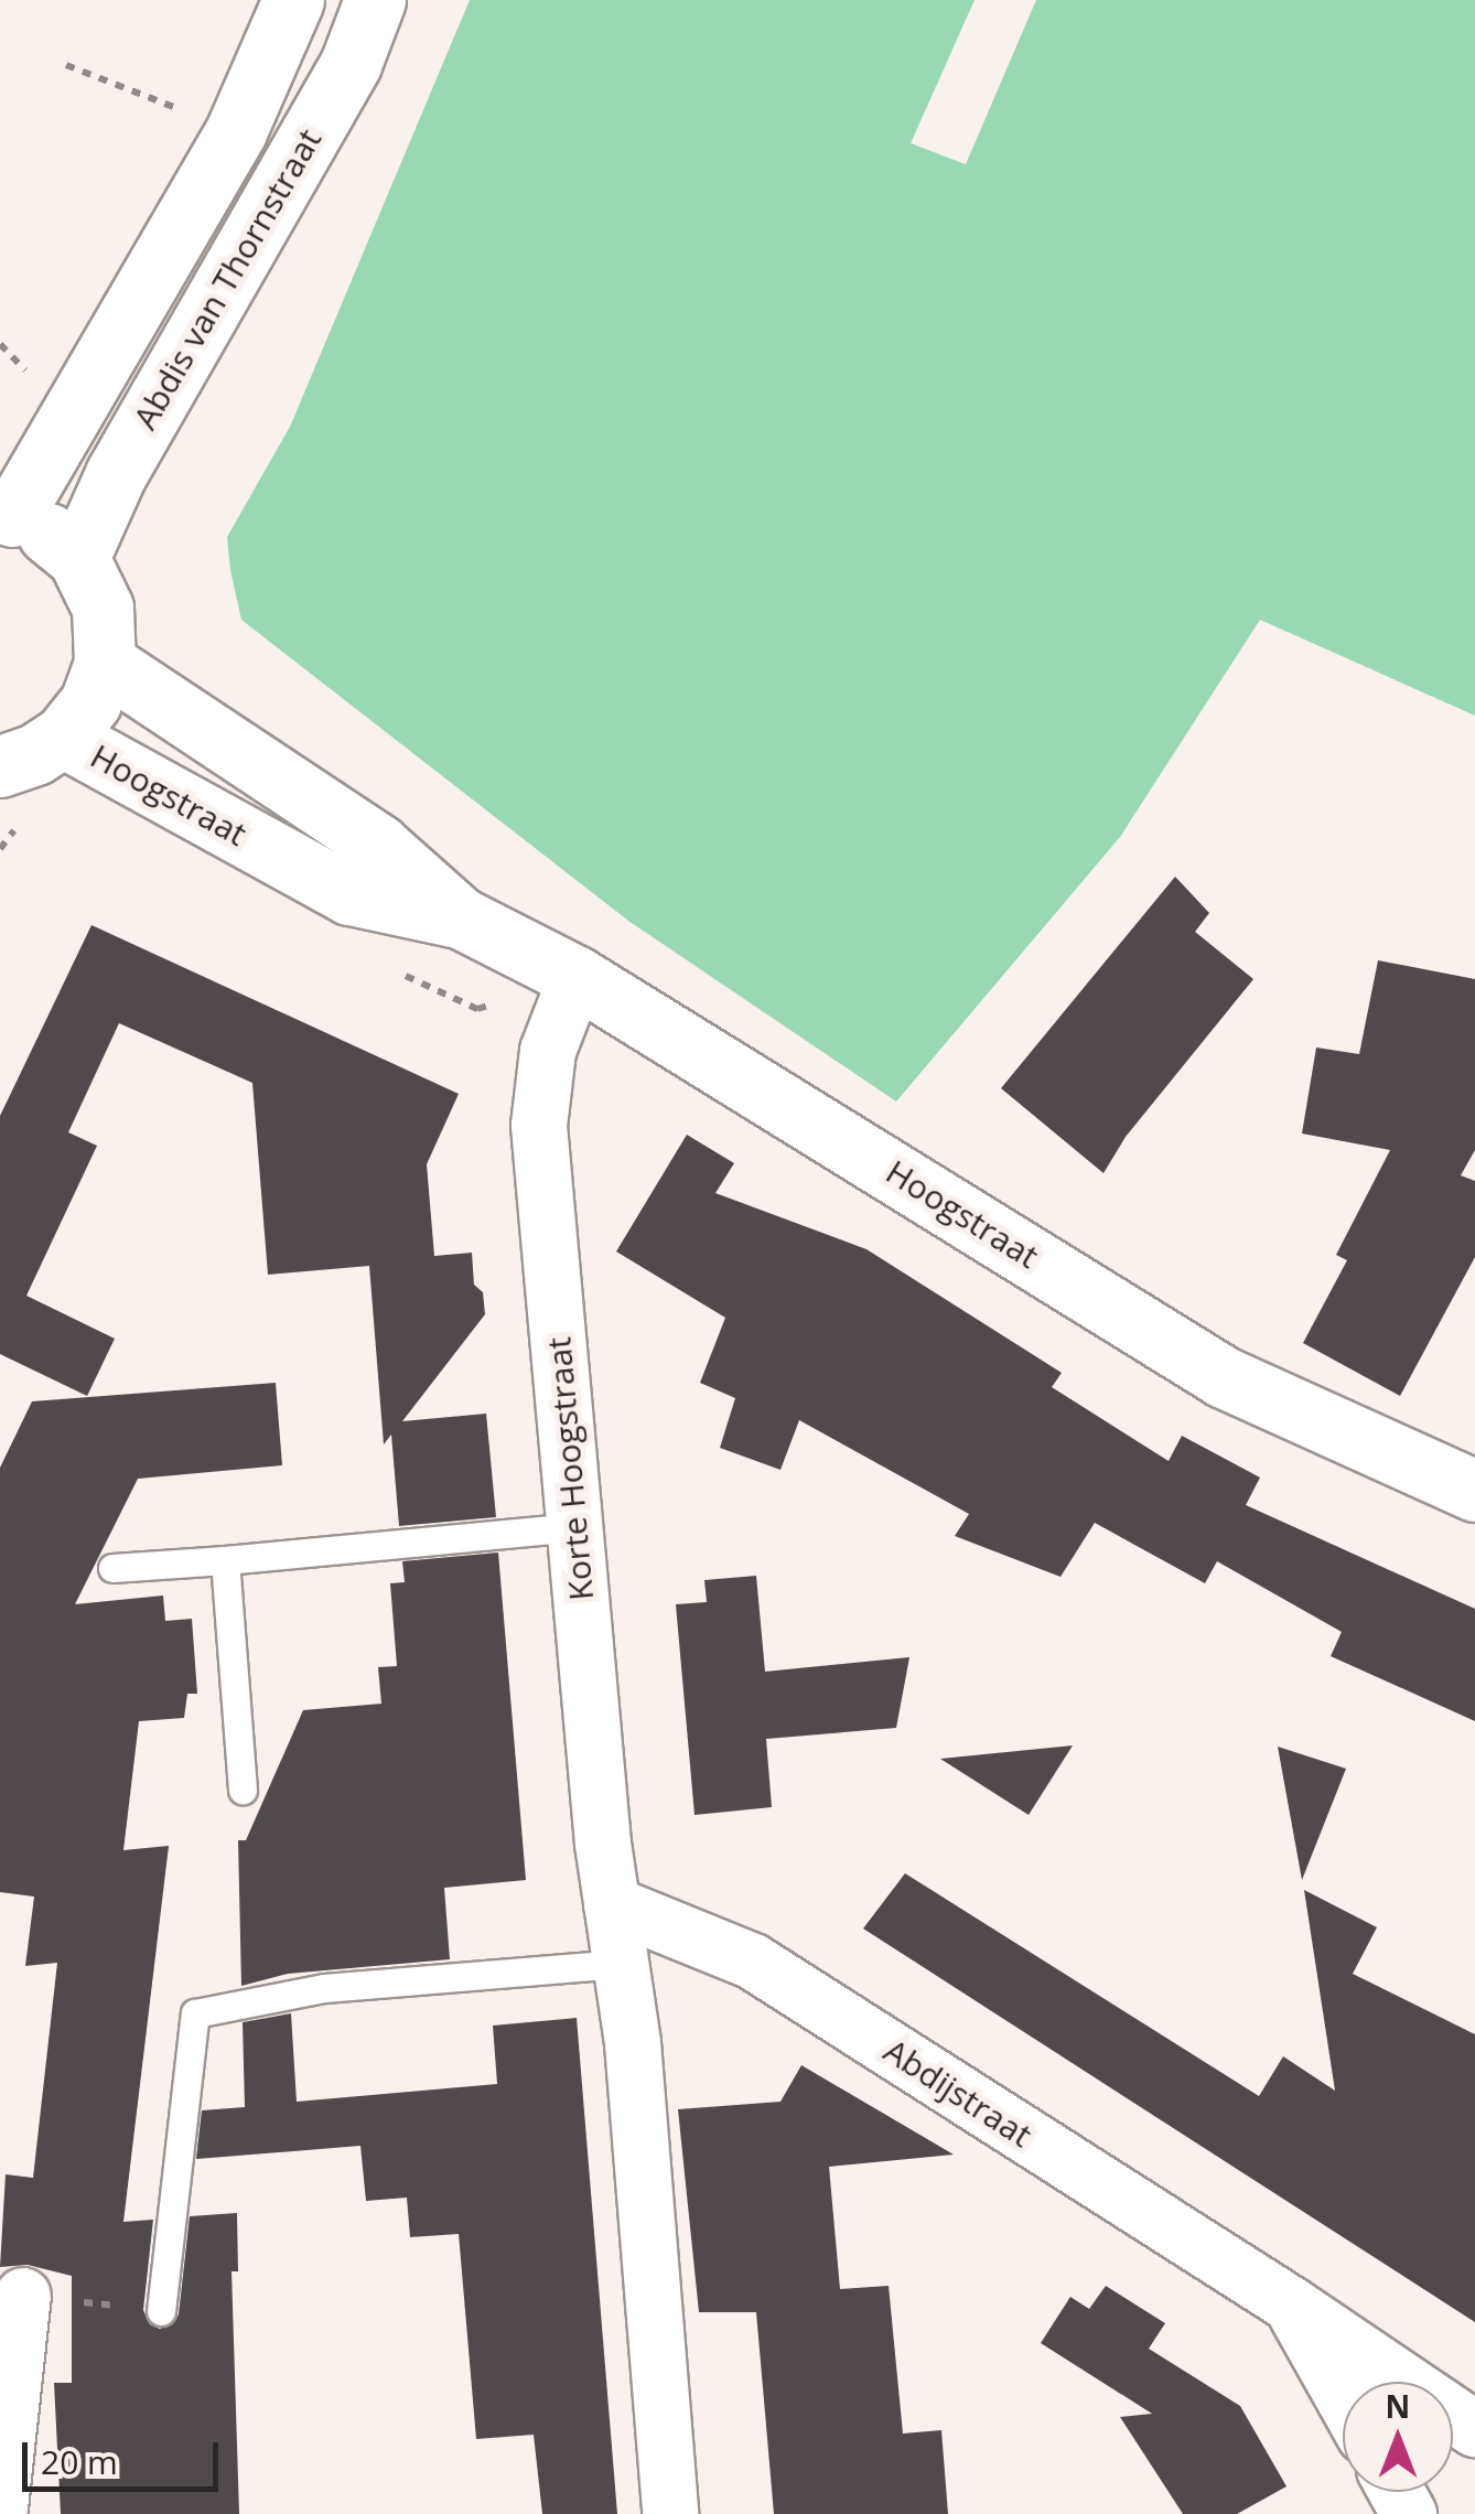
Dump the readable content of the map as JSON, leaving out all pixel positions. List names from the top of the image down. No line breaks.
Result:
{"streets":{"street":["Abdis van Thornstraat","Hoogstraat","Korte Hoogstraat","Abdijstraat"]},"crossings":[["Hoogstraat","Korte Hoogstraat"],["Korte Hoogstraat","Abdijstraat"]],"scale_bar":"20 m","north":"top"}
